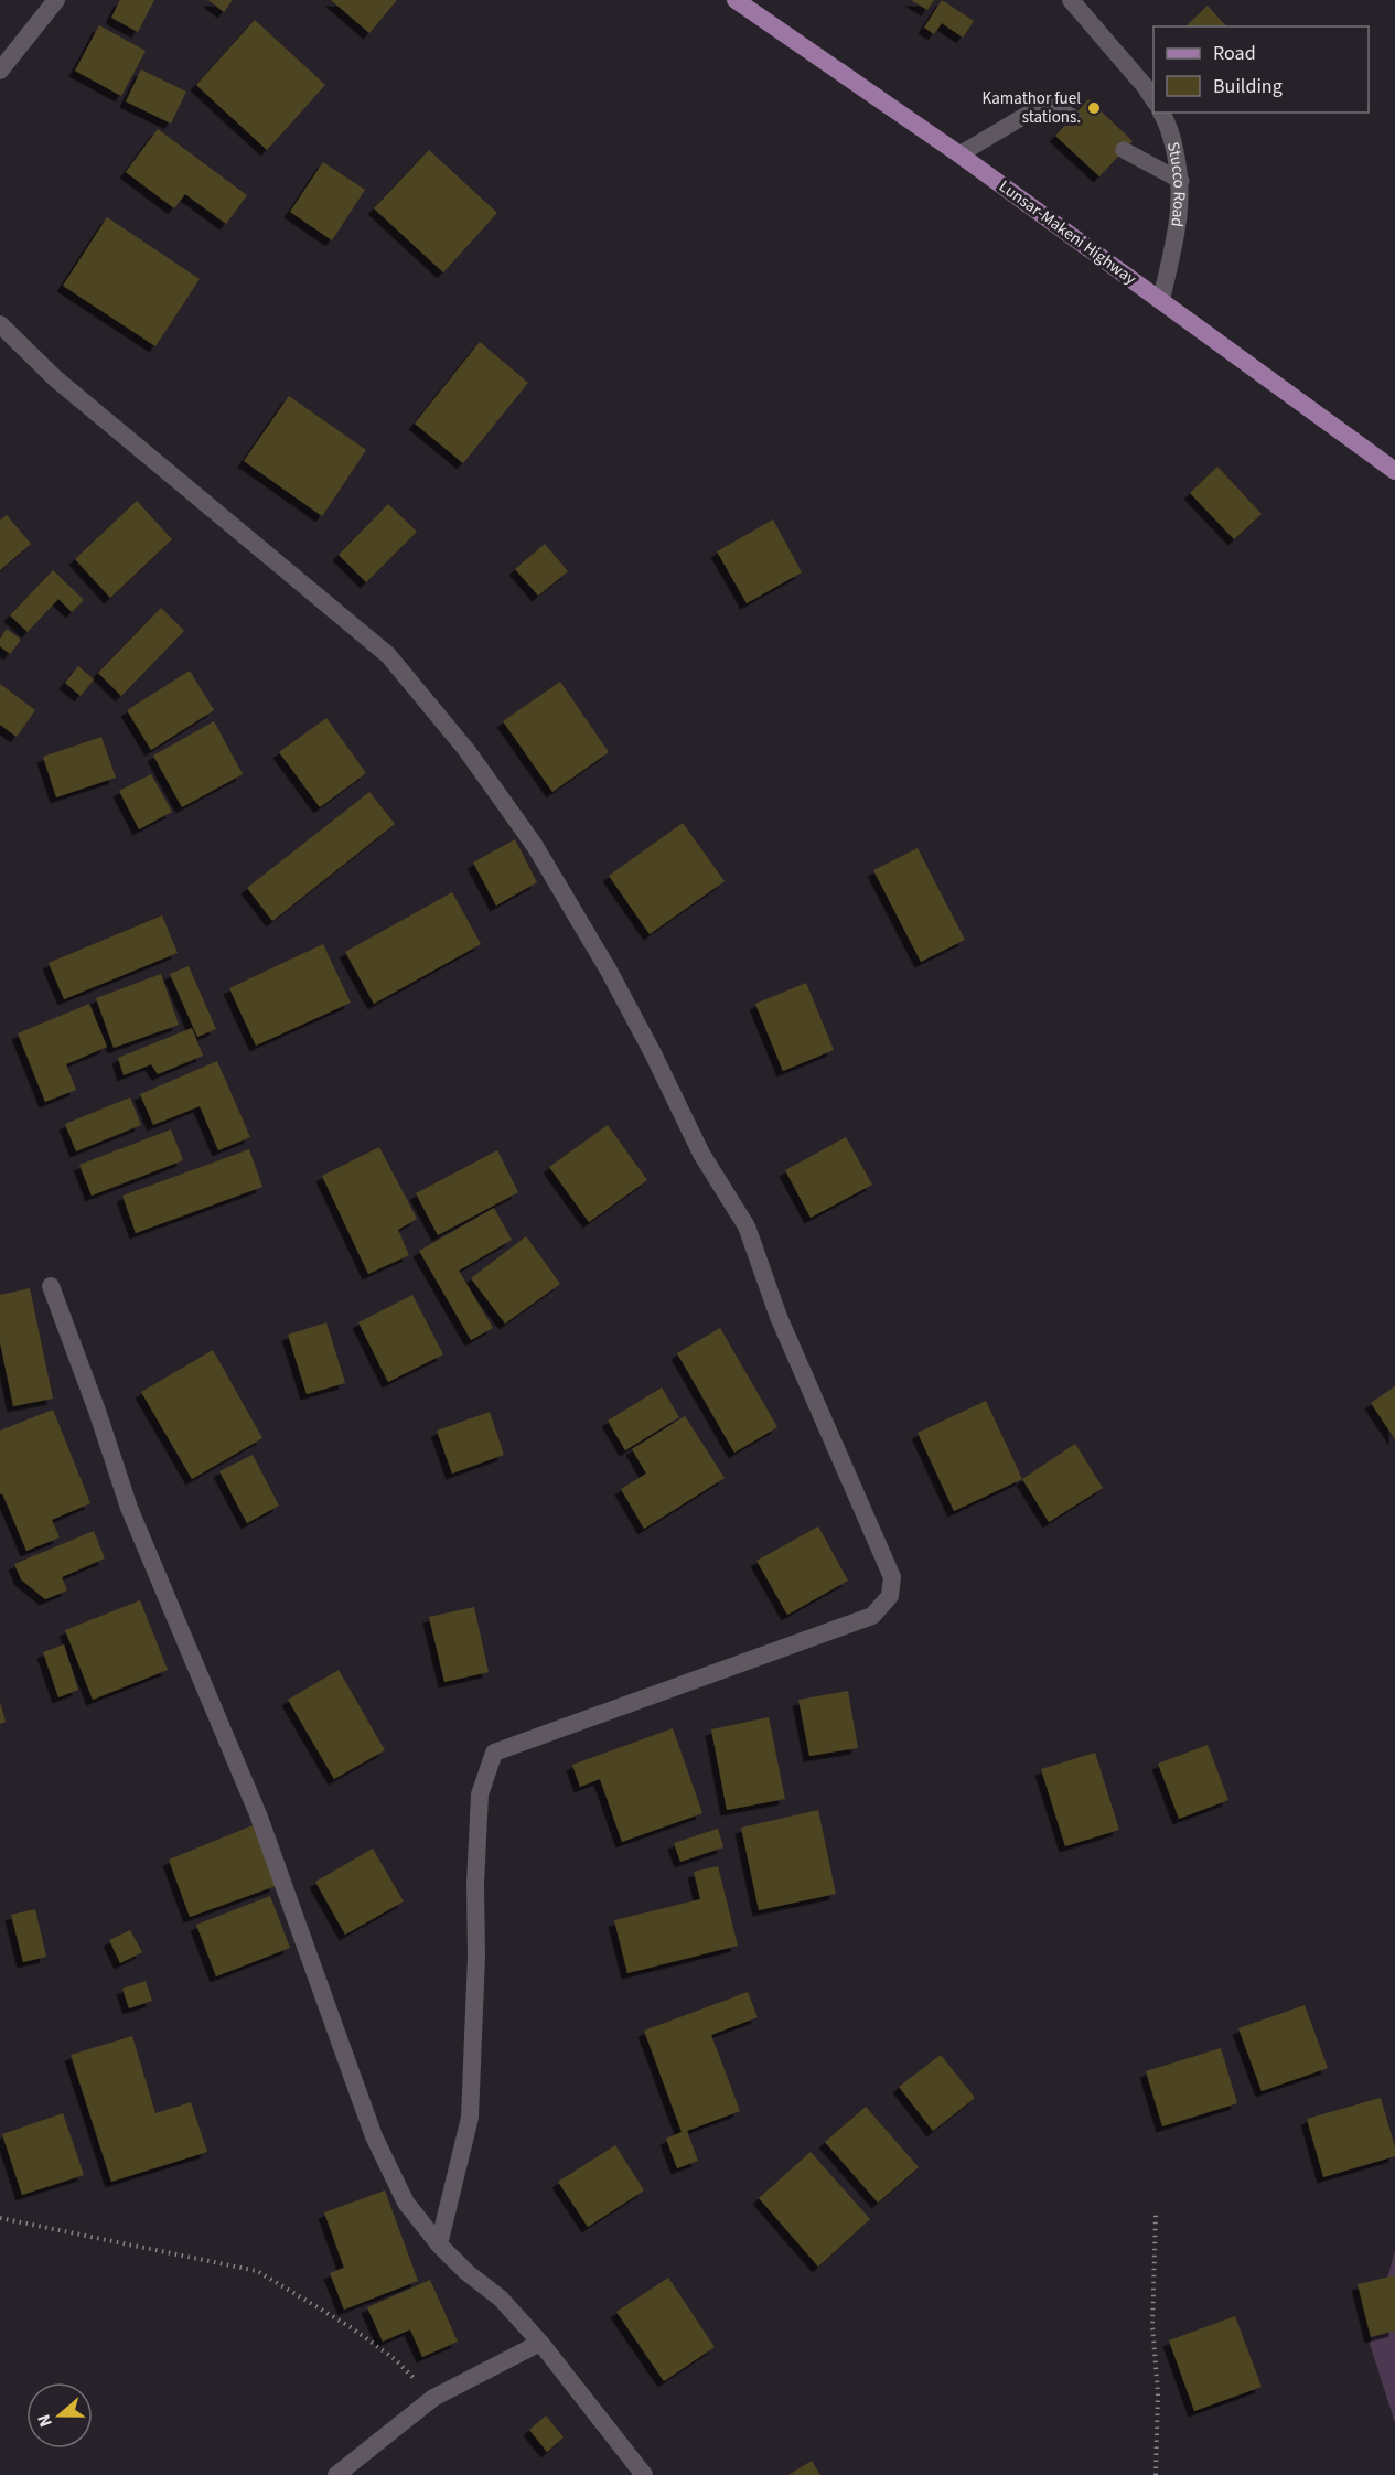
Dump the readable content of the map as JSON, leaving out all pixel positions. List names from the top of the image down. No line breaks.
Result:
{"streets":{"main road":["Lunsar-Makeni Highway"],"street":["Stucco Road"]},"crossings":[["Stucco Road","Lunsar-Makeni Highway"]],"places":["Kamathor fuel stations."],"legend":["Road","Building"],"north":"left"}
